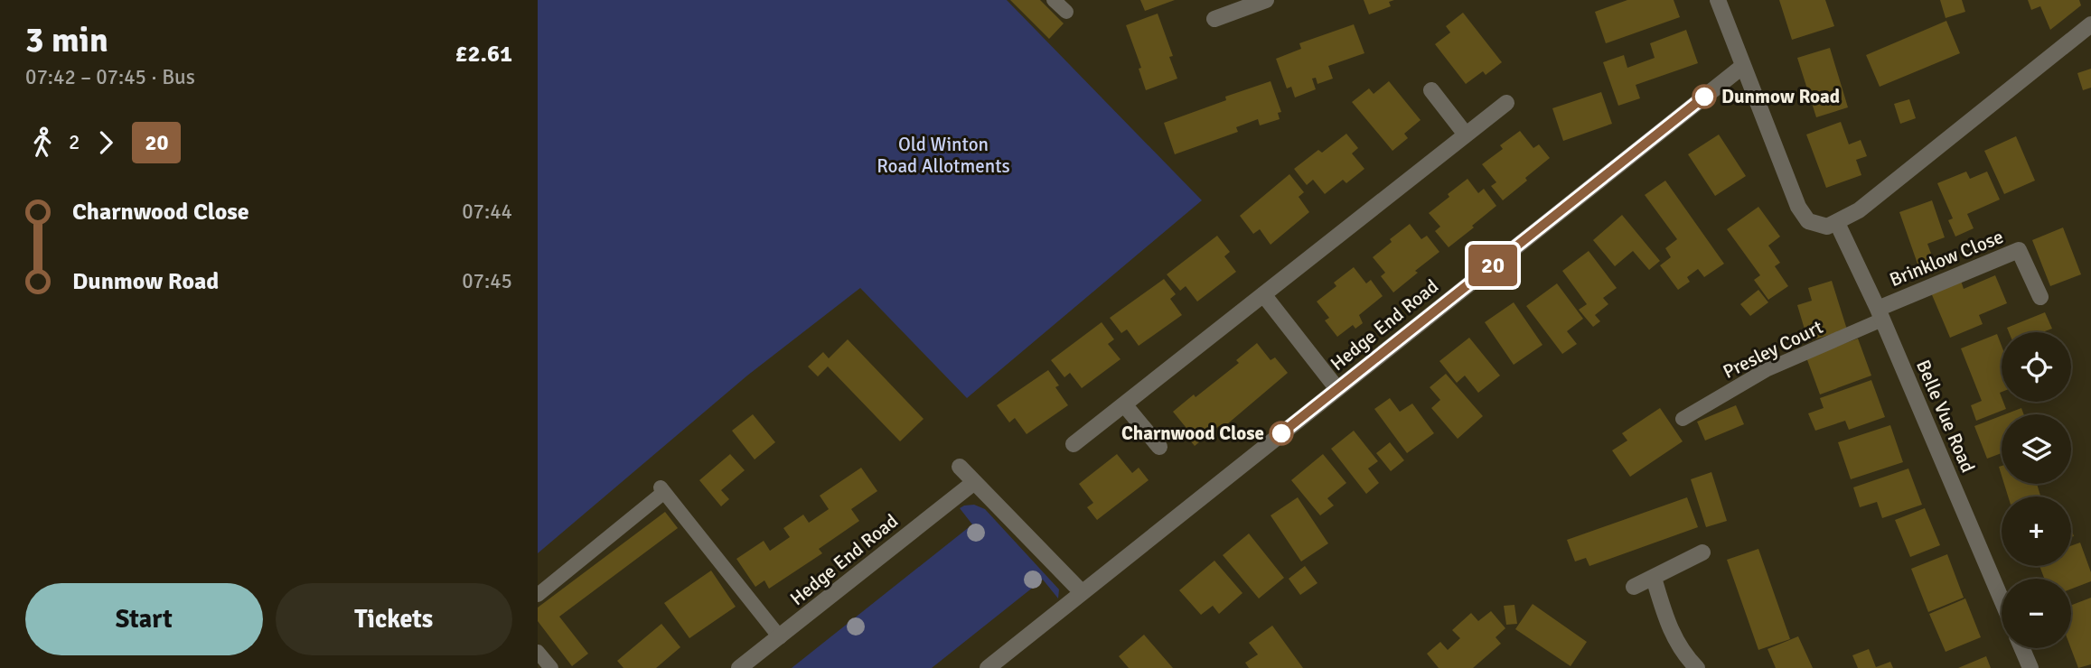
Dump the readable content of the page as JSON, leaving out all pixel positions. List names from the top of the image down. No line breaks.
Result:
{"streets":{"street":["Brinklow Close","Hedge End Road","Belle Vue Road"],"lane":["Presley Court"]},"crossings":[["Brinklow Close","Presley Court"],["Brinklow Close","Belle Vue Road"],["Presley Court","Belle Vue Road"]],"parks":["Old Winton Road Allotments"],"places":["Dunmow Road","Charnwood Close"],"lines":["bus line 20"],"page":{"heading":["3 min","07:42 – 07:45 · Bus","£2.61"],"on_map":"20","legs":["2","20"],"list":[{"name":"Charnwood Close","value":"07:44"},{"name":"Dunmow Road","value":"07:45"}],"map_buttons":["+","−"],"buttons":["Start","Tickets"]}}
